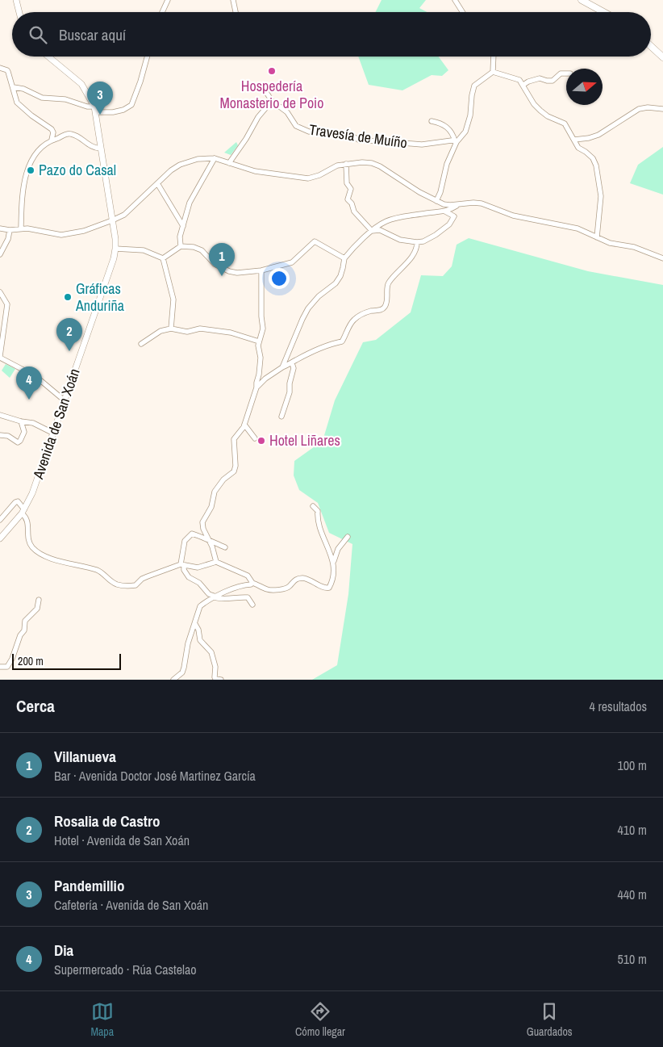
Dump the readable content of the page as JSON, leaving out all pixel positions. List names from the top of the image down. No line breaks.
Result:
{"streets":{"main road":["Avenida de San Xoán"],"street":["Travesía de Muíño"]},"places":["Hospedería Monasterio de Poio","Pazo do Casal","Gráficas Anduriña","Hotel Liñares"],"scale_bar":"200 m","north":"right","page":{"search":"Buscar aquí","pins":["3","1","2","4"],"scale":"200 m","heading":["Cerca","4 resultados"],"list":[{"mark":"1","name":"Villanueva","note":"Bar · Avenida Doctor José Martinez García","value":"100 m"},{"mark":"2","name":"Rosalia de Castro","note":"Hotel · Avenida de San Xoán","value":"410 m"},{"mark":"3","name":"Pandemillio","note":"Cafetería · Avenida de San Xoán","value":"440 m"},{"mark":"4","name":"Dia","note":"Supermercado · Rúa Castelao","value":"510 m"}],"nav":["Mapa","Cómo llegar","Guardados"]}}
